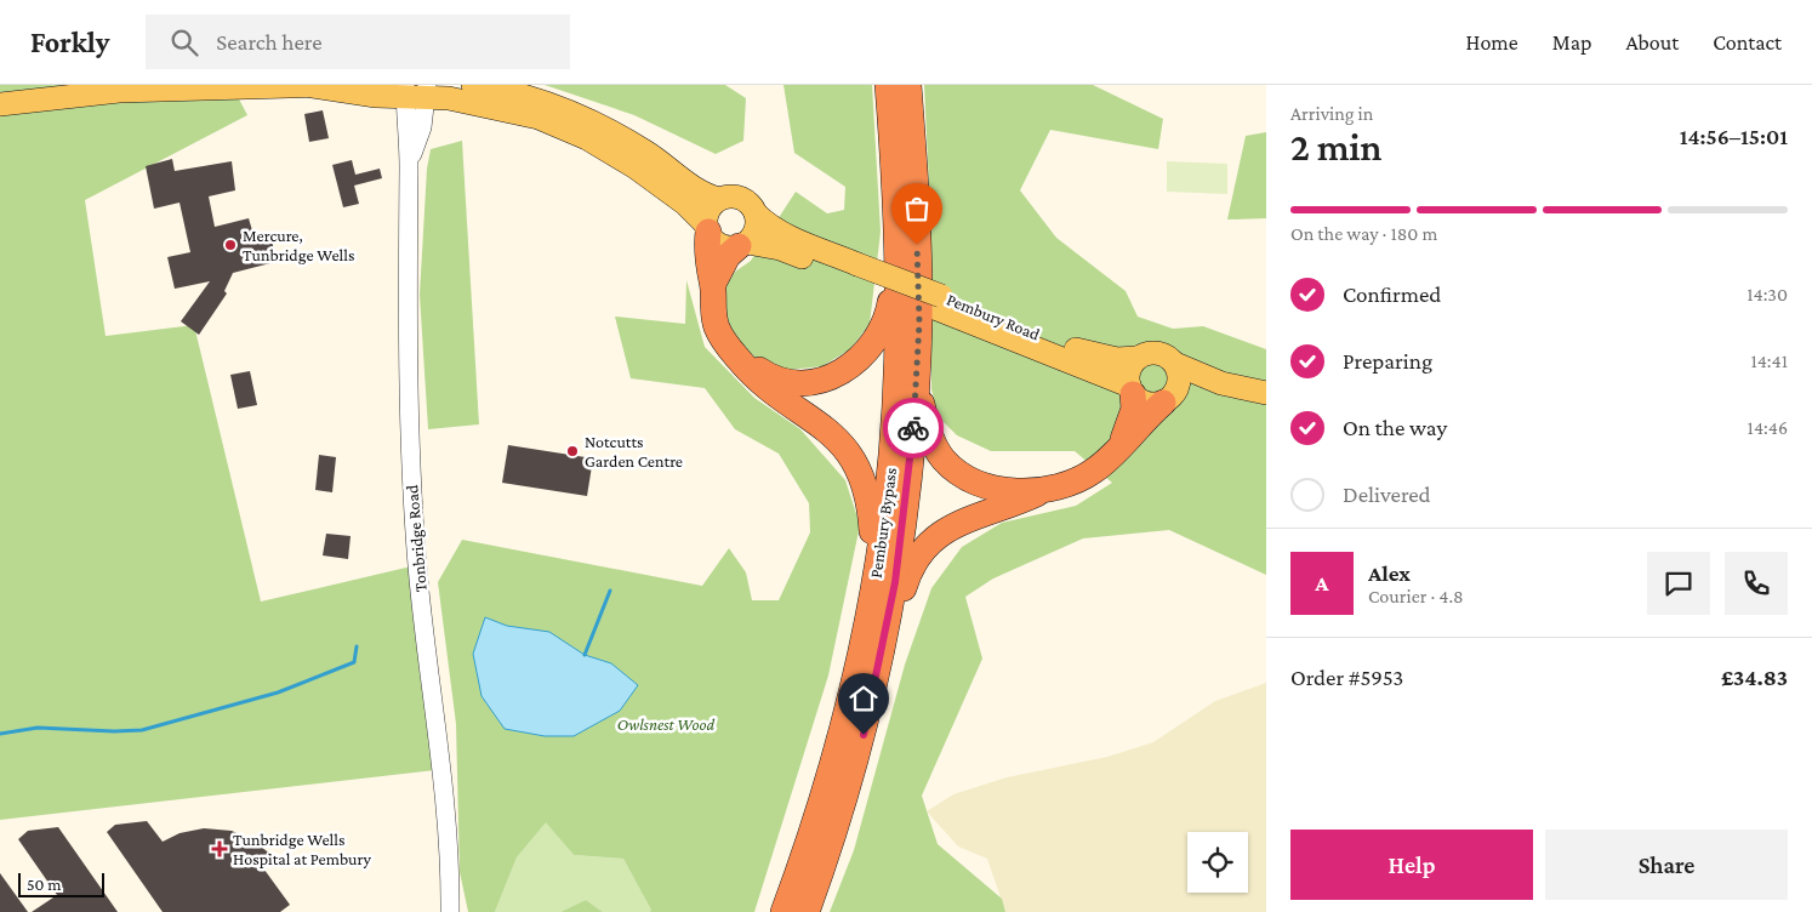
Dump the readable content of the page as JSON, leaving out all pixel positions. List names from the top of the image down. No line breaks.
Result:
{"streets":{"highway":["Pembury Bypass"],"main road":["Pembury Road"],"street":["Tonbridge Road"]},"parks":["Owlsnest Wood"],"places":{"other":["Mercure, Tunbridge Wells","Notcutts Garden Centre"],"health":["Tunbridge Wells Hospital at Pembury"]},"scale_bar":"50 m","page":{"header":"Forkly","search":"Search here","nav":["Home","Map","About","Contact"],"heading":["2 min","Arriving in","14:56–15:01"],"panel":["Alex","Courier · 4.8","Order #5953","£34.83"],"bar":"On the way · 180 m","list":[["Confirmed","14:30"],["Preparing","14:41"],["On the way","14:46"],"Delivered"],"round":"A","buttons":["Help","Share"],"scale":"50 m"}}
